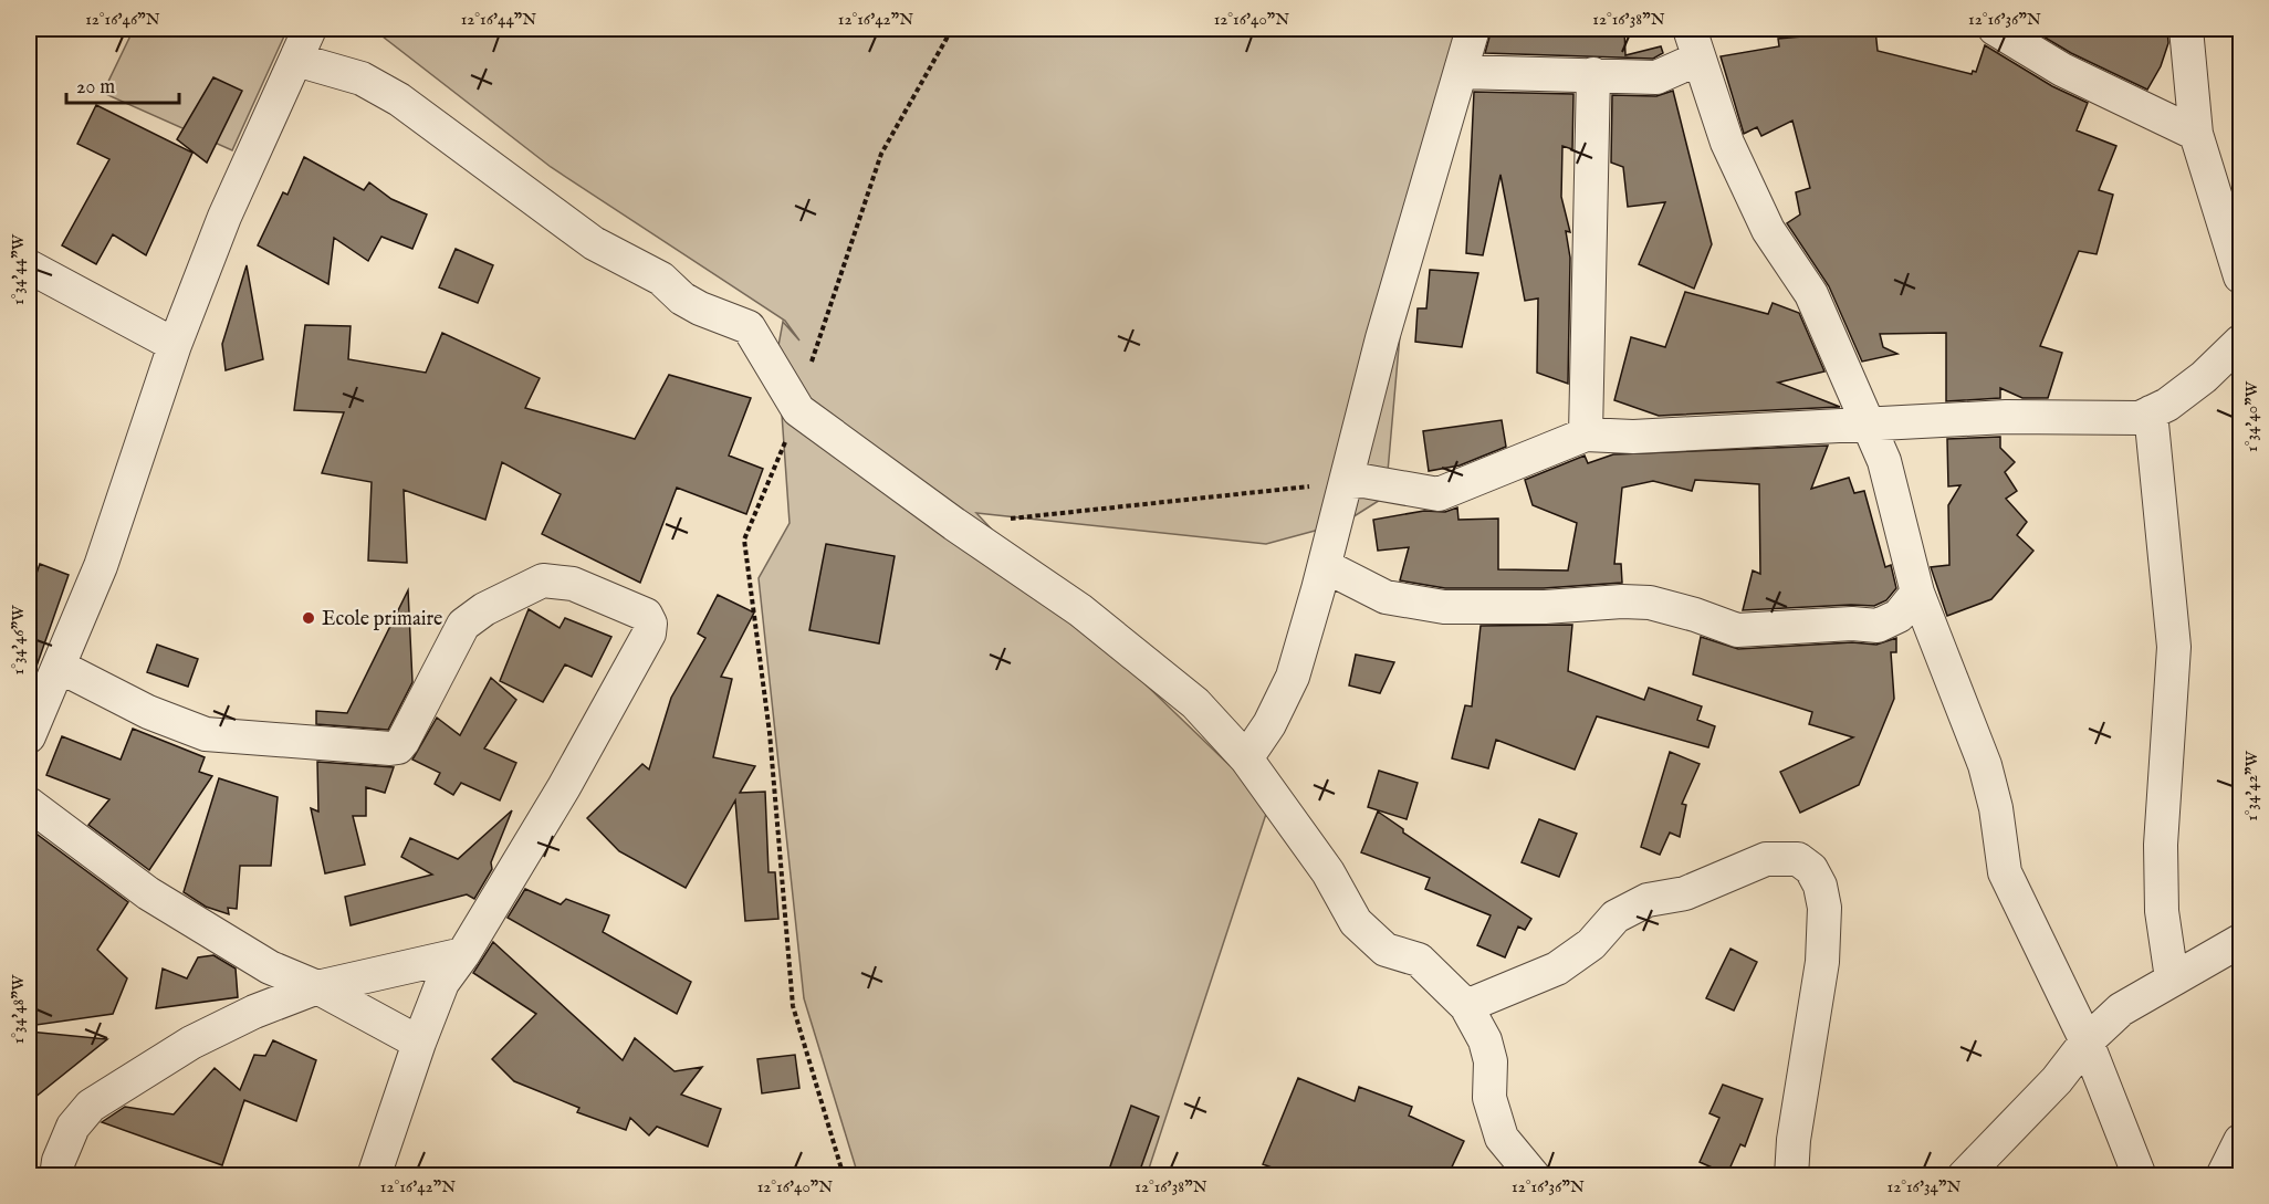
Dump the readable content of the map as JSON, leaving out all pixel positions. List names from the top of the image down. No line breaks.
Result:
{"places":["Ecole primaire"],"scale_bar":"20 m","coordinates":["12°16'46\"N","12°16'44\"N","12°16'42\"N","12°16'40\"N","12°16'38\"N","12°16'36\"N","1°34'44\"W","1°34'40\"W","1°34'46\"W","1°34'42\"W","1°34'48\"W","12°16'34\"N"]}
